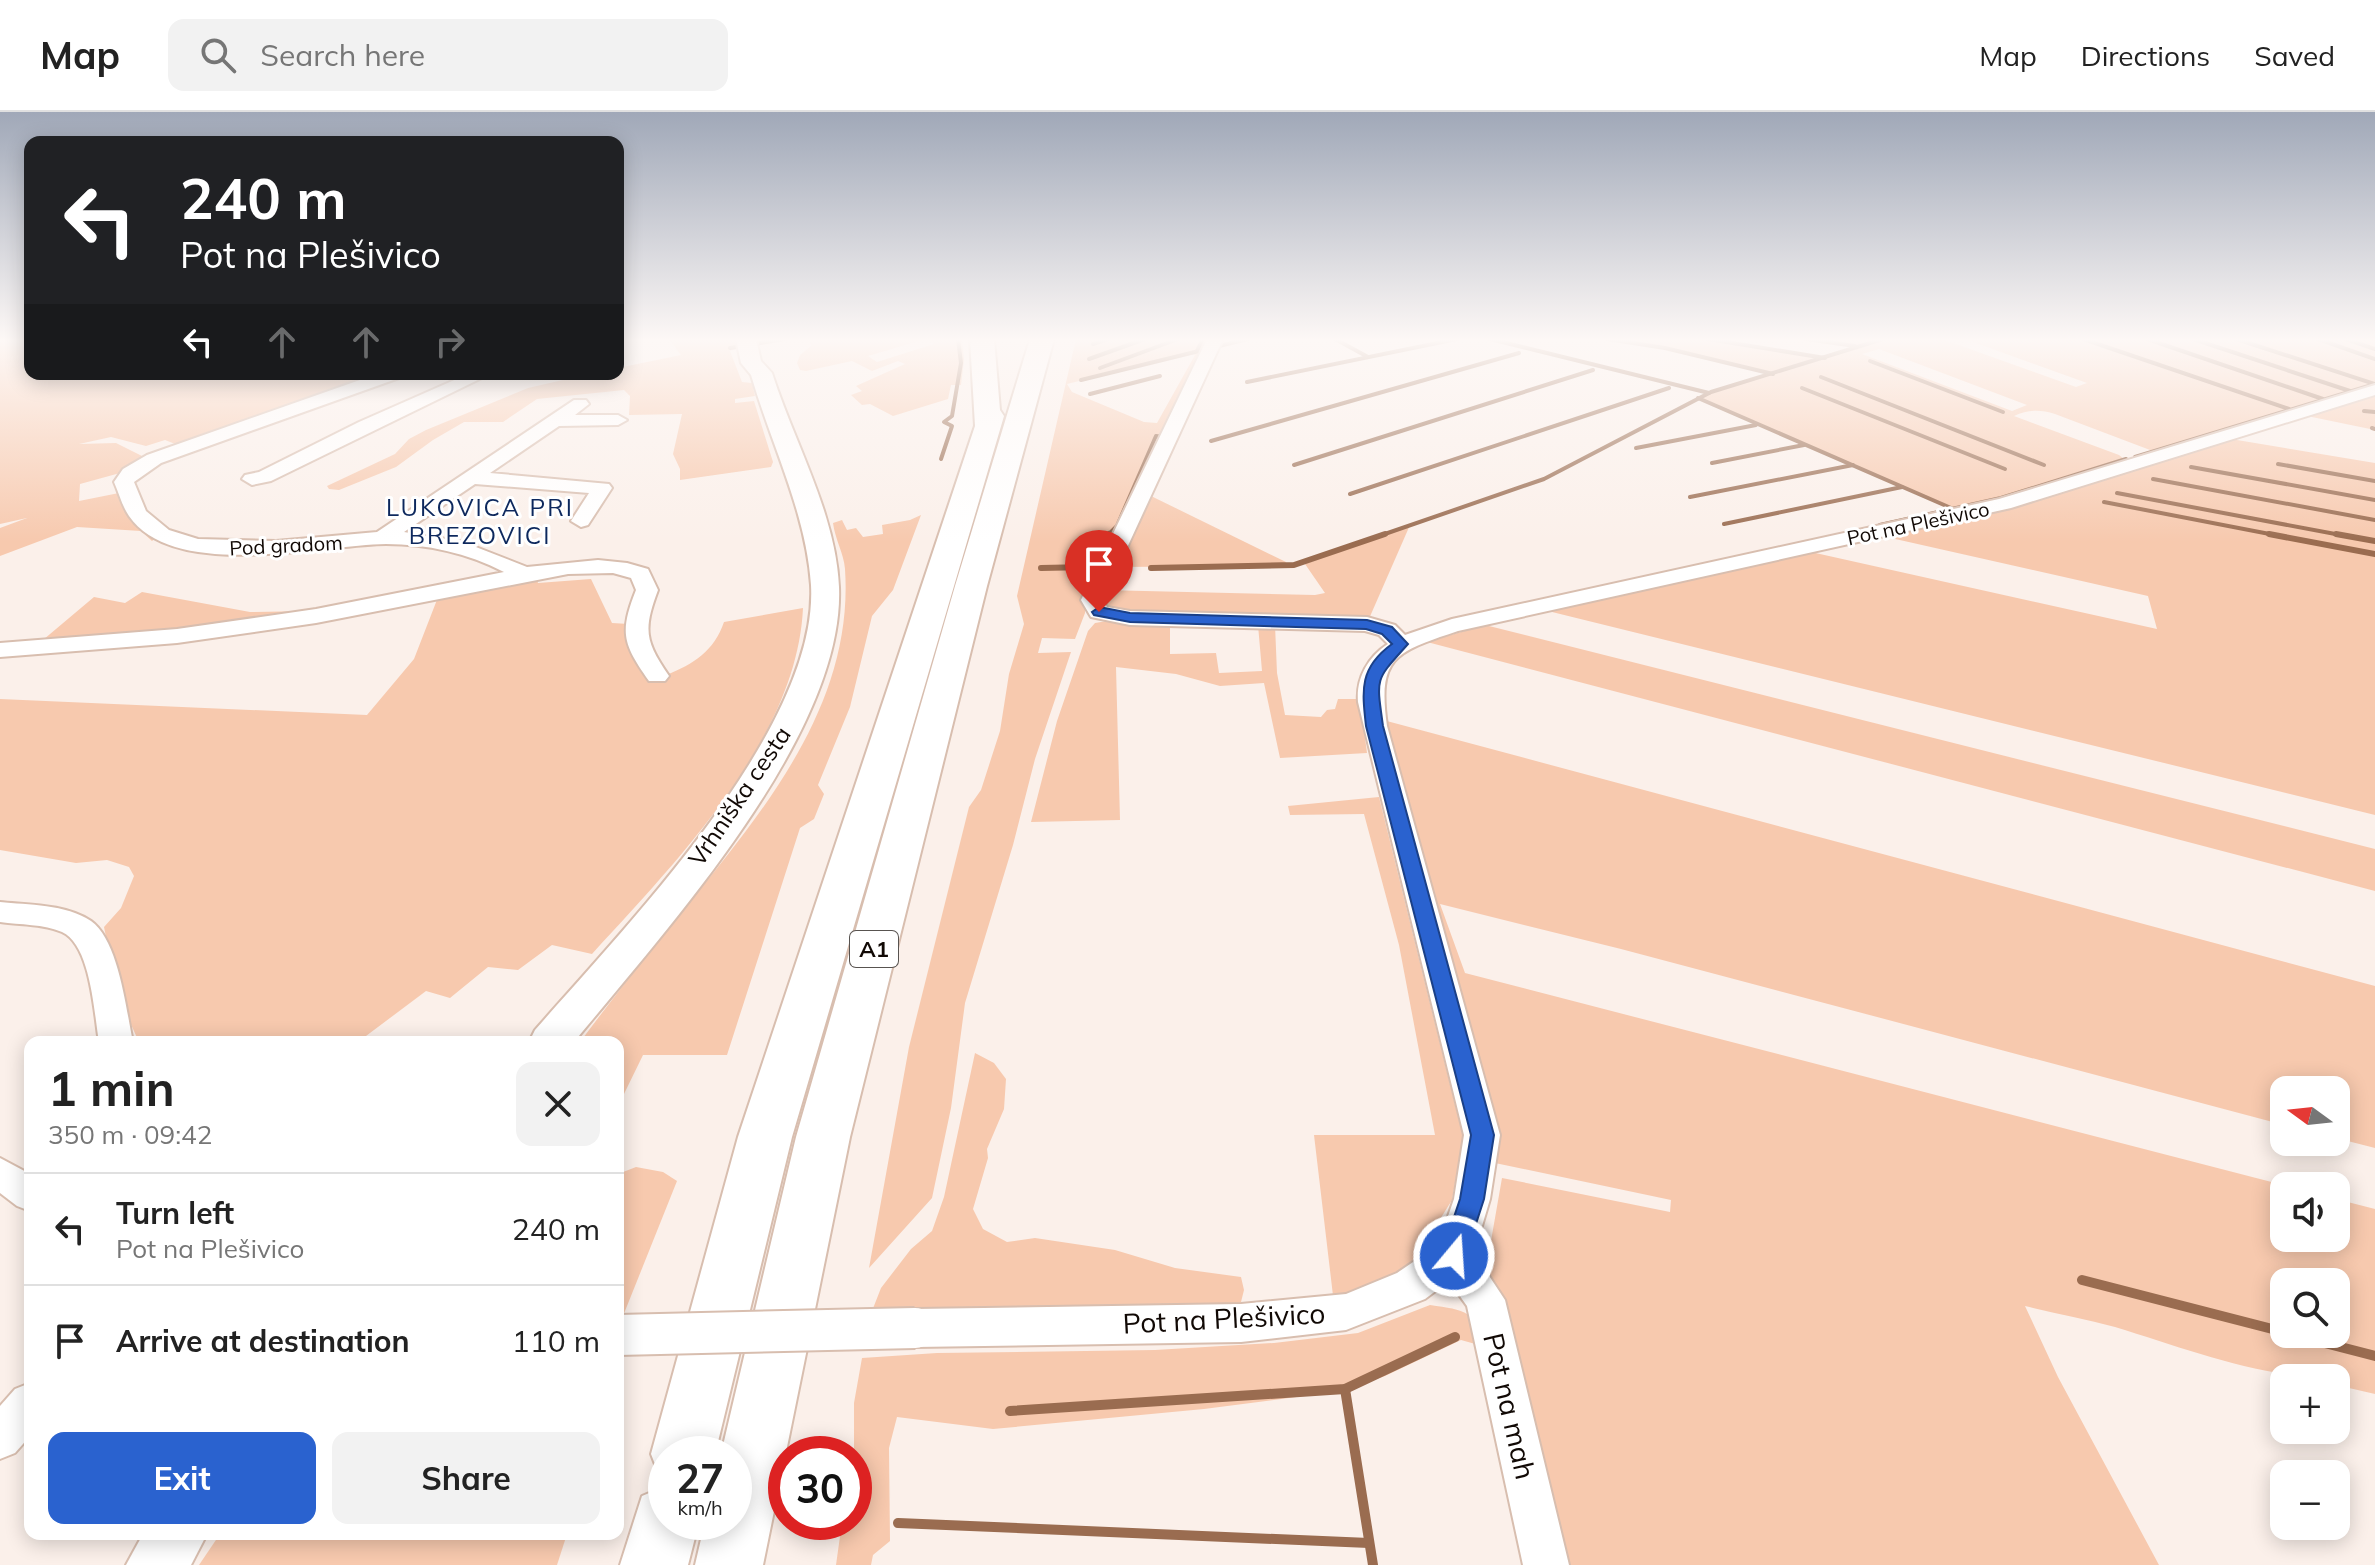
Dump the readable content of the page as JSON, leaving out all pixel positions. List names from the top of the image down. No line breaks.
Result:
{"streets":{"highway":["A1"],"main road":["Vrhniška cesta"],"street":["Pot na Plešivico","Pod gradom","Pot na mah"]},"crossings":[["Pot na Plešivico","Pot na mah"]],"districts":["LUKOVICA PRI BREZOVICI"],"north":"left","page":{"header":"Map","search":"Search here","nav":["Map","Directions","Saved"],"turn":["240 m","Pot na Plešivico"],"heading":["1 min","350 m · 09:42"],"map_buttons":["+","−"],"list":[{"name":"Turn left","note":"Pot na Plešivico","value":"240 m"},{"name":"Arrive at destination","value":"110 m"}],"buttons":["Exit","Share"],"speed":"27 km/h","limit":"30"}}
